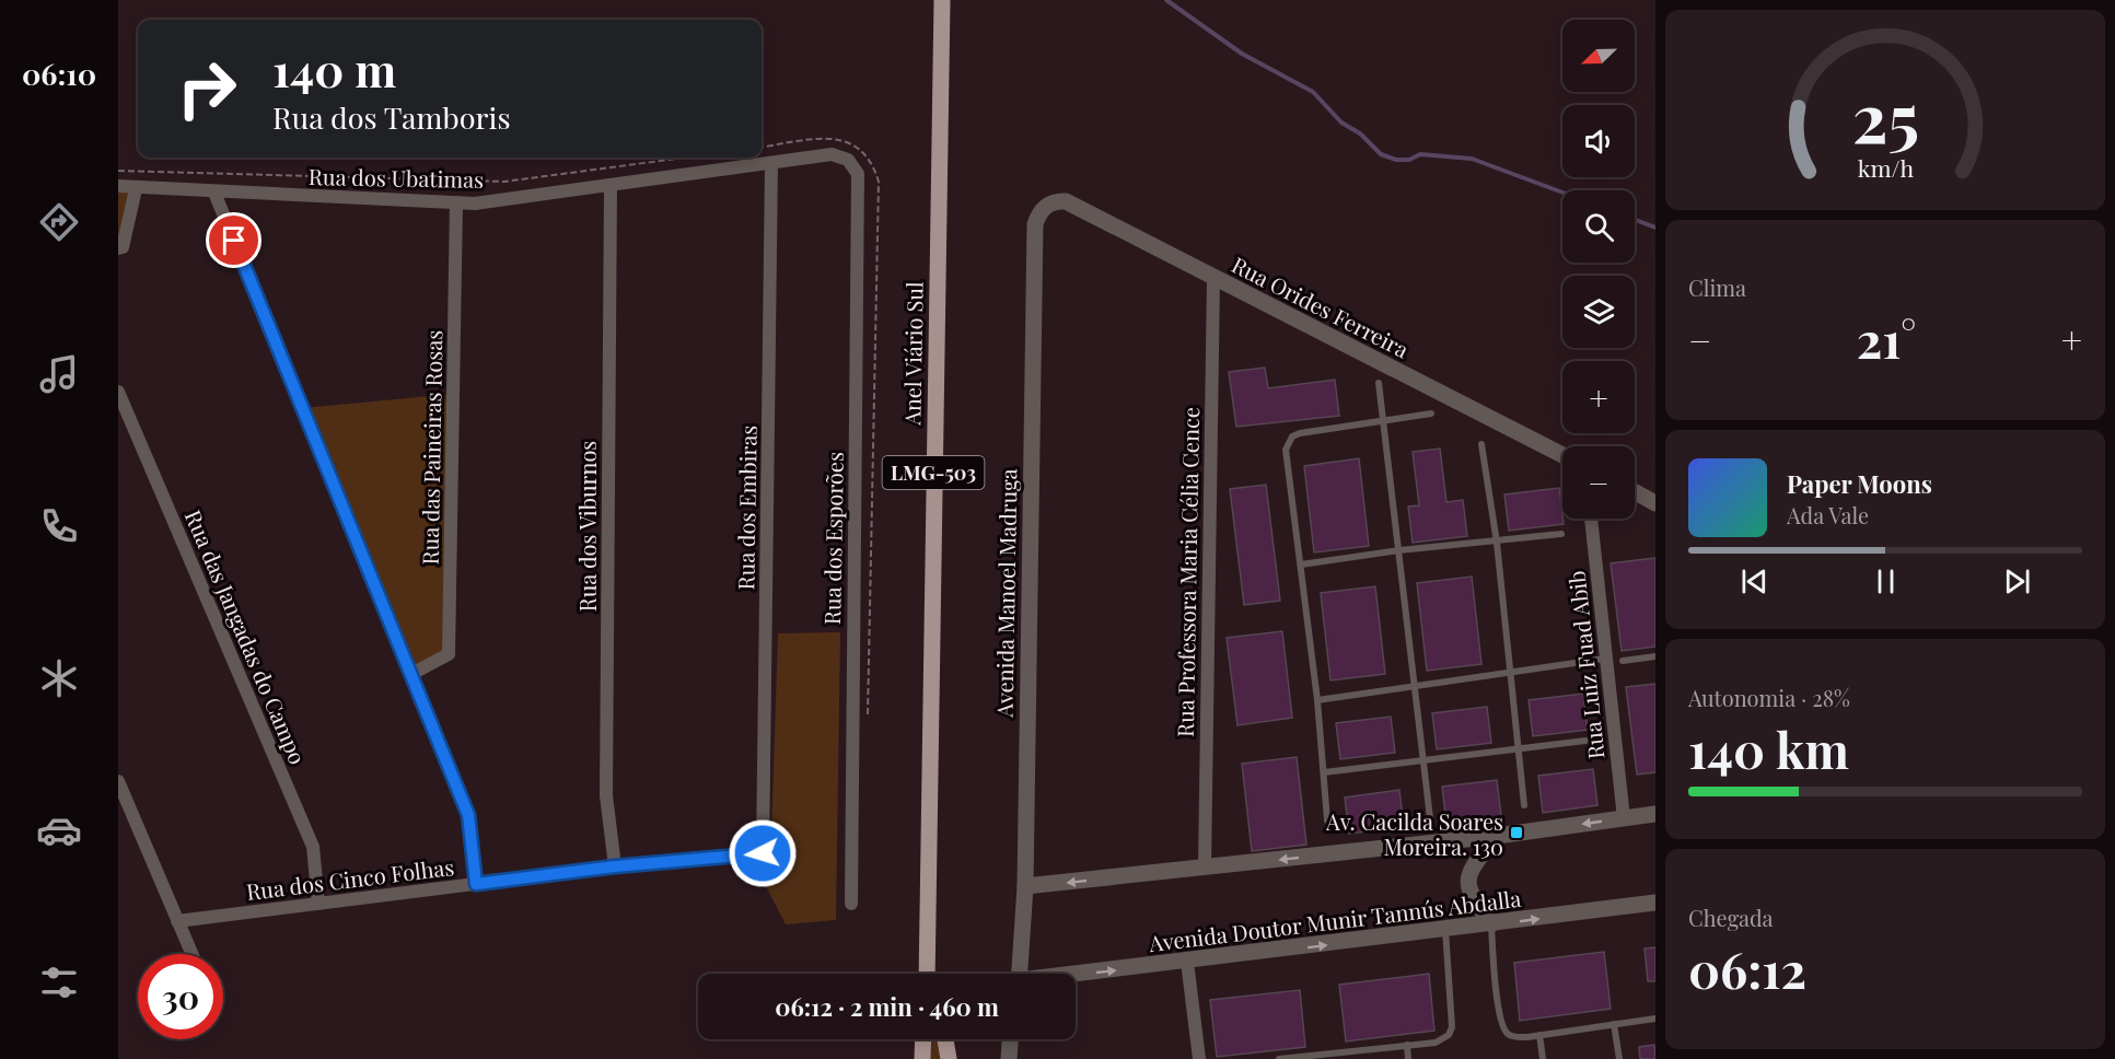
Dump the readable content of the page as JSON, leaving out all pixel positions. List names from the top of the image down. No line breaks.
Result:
{"streets":{"main road":["Anel Viário Sul","LMG-503"],"street":["Rua dos Ubatimas","Rua Orides Ferreira","Rua das Paineiras Rosas","Rua dos Embiras","Rua dos Viburnos","Rua dos Esporões","Rua Professora Maria Célia Cence","Avenida Manoel Madruga","Rua das Jangadas do Campo","Rua Luiz Fuad Abib","Rua dos Cinco Folhas","Avenida Doutor Munir Tannús Abdalla"]},"crossings":[["Rua dos Ubatimas","Rua das Paineiras Rosas"],["Rua dos Ubatimas","Rua dos Embiras"],["Rua dos Ubatimas","Rua dos Viburnos"],["Rua dos Ubatimas","Rua dos Esporões"],["Rua Orides Ferreira","Rua Professora Maria Célia Cence"],["Rua Orides Ferreira","Avenida Manoel Madruga"],["Rua dos Embiras","Rua dos Cinco Folhas"],["Rua dos Viburnos","Rua dos Cinco Folhas"],["Rua das Jangadas do Campo","Rua dos Cinco Folhas"]],"places":{"transit":["Av. Cacilda Soares Moreira. 130"]},"north":"bottom left","page":{"tabs":"06:10","map_buttons":["+","−"],"turn":["140 m","Rua dos Tamboris"],"tile":["Clima",["Autonomia · 28%","140 km"],["Chegada","06:12"]],"heat":["−","21°","+"],"song":["Paper Moons","Ada Vale"],"limit":"30","trip":"06:12 · 2 min · 460 m","gauge":["25","km/h"]}}
